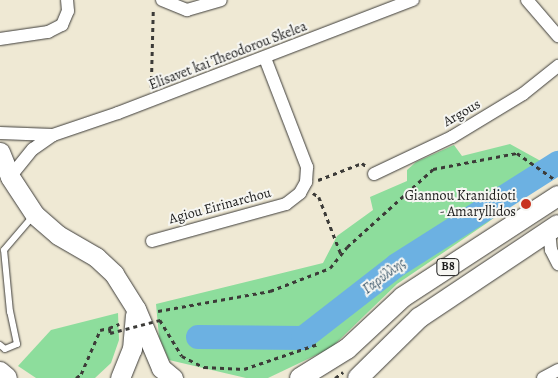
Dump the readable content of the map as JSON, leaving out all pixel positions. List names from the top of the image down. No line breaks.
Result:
{"streets":{"main road":["B8"],"street":["Elisavet kai Theodorou Skelea","Argous","Agiou Eirinarchou"]},"water":["Γαρύλλης"],"places":["Giannou Kranidioti - Amaryllidos"]}
